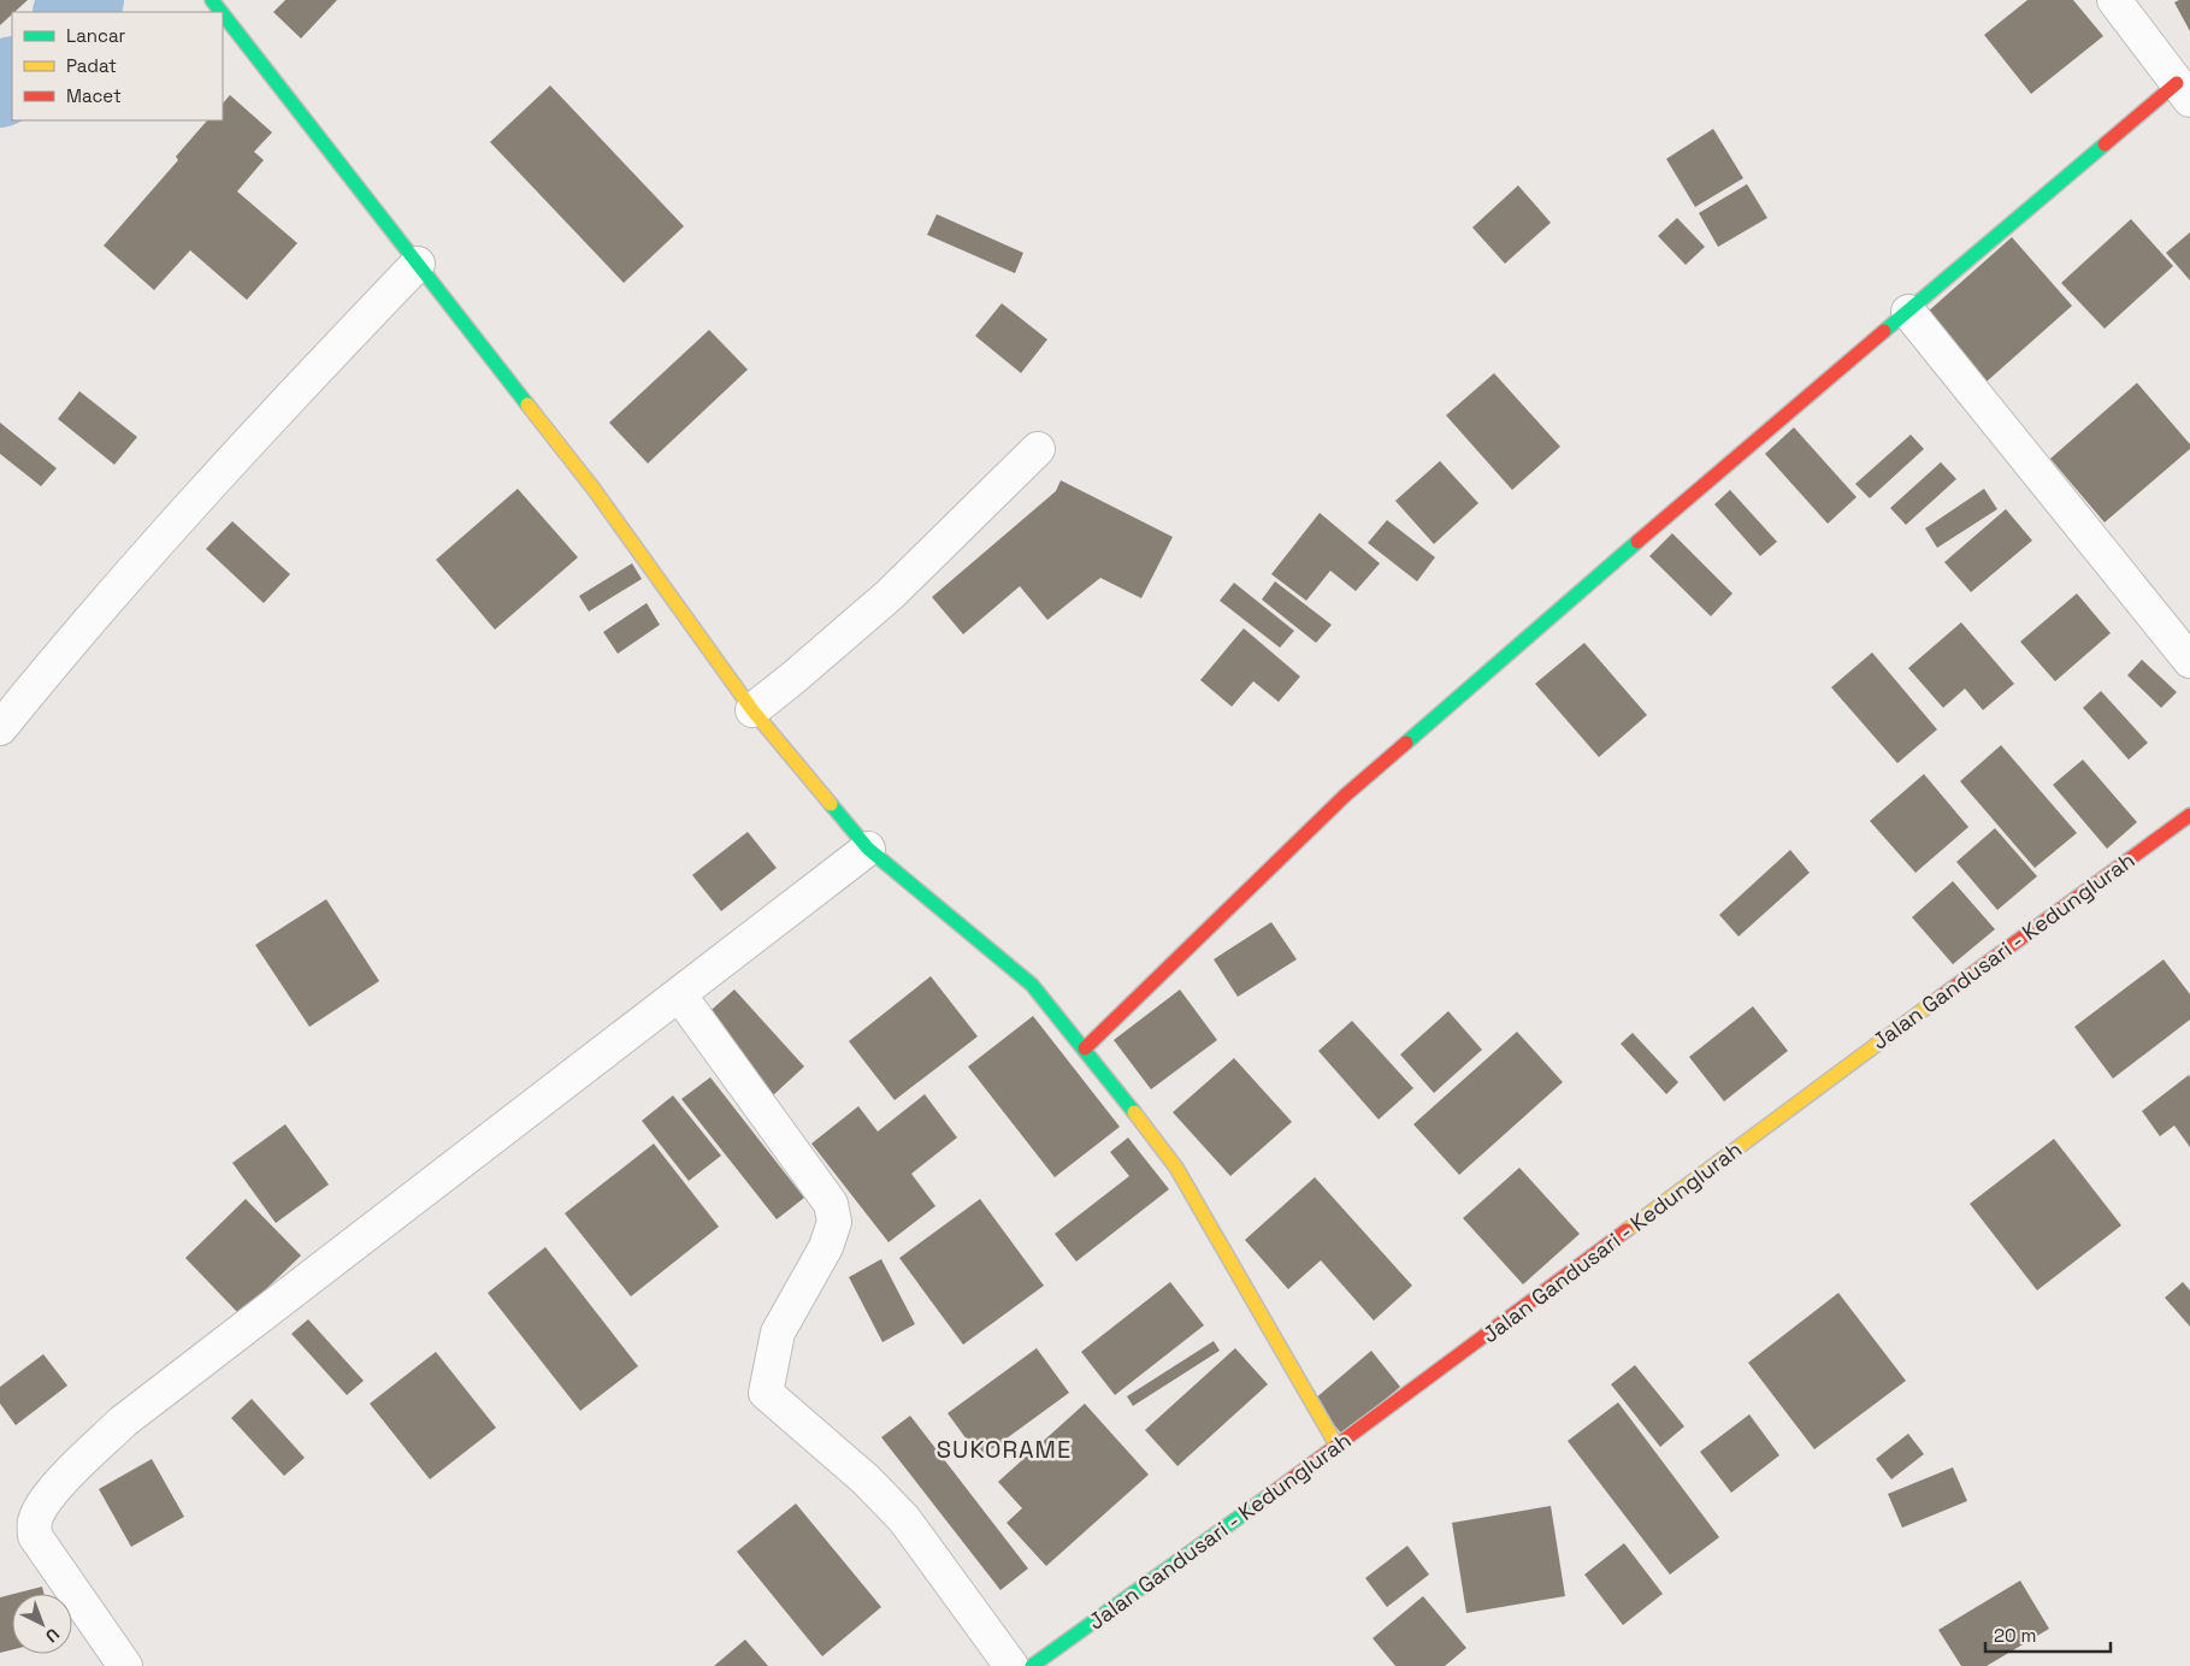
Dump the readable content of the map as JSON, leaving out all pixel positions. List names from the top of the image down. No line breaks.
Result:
{"streets":{"street":["Jalan Gandusari - Kedunglurah"]},"districts":["SUKORAME"],"legend":["Lancar","Padat","Macet"],"scale_bar":"20 m","north":"bottom right"}
